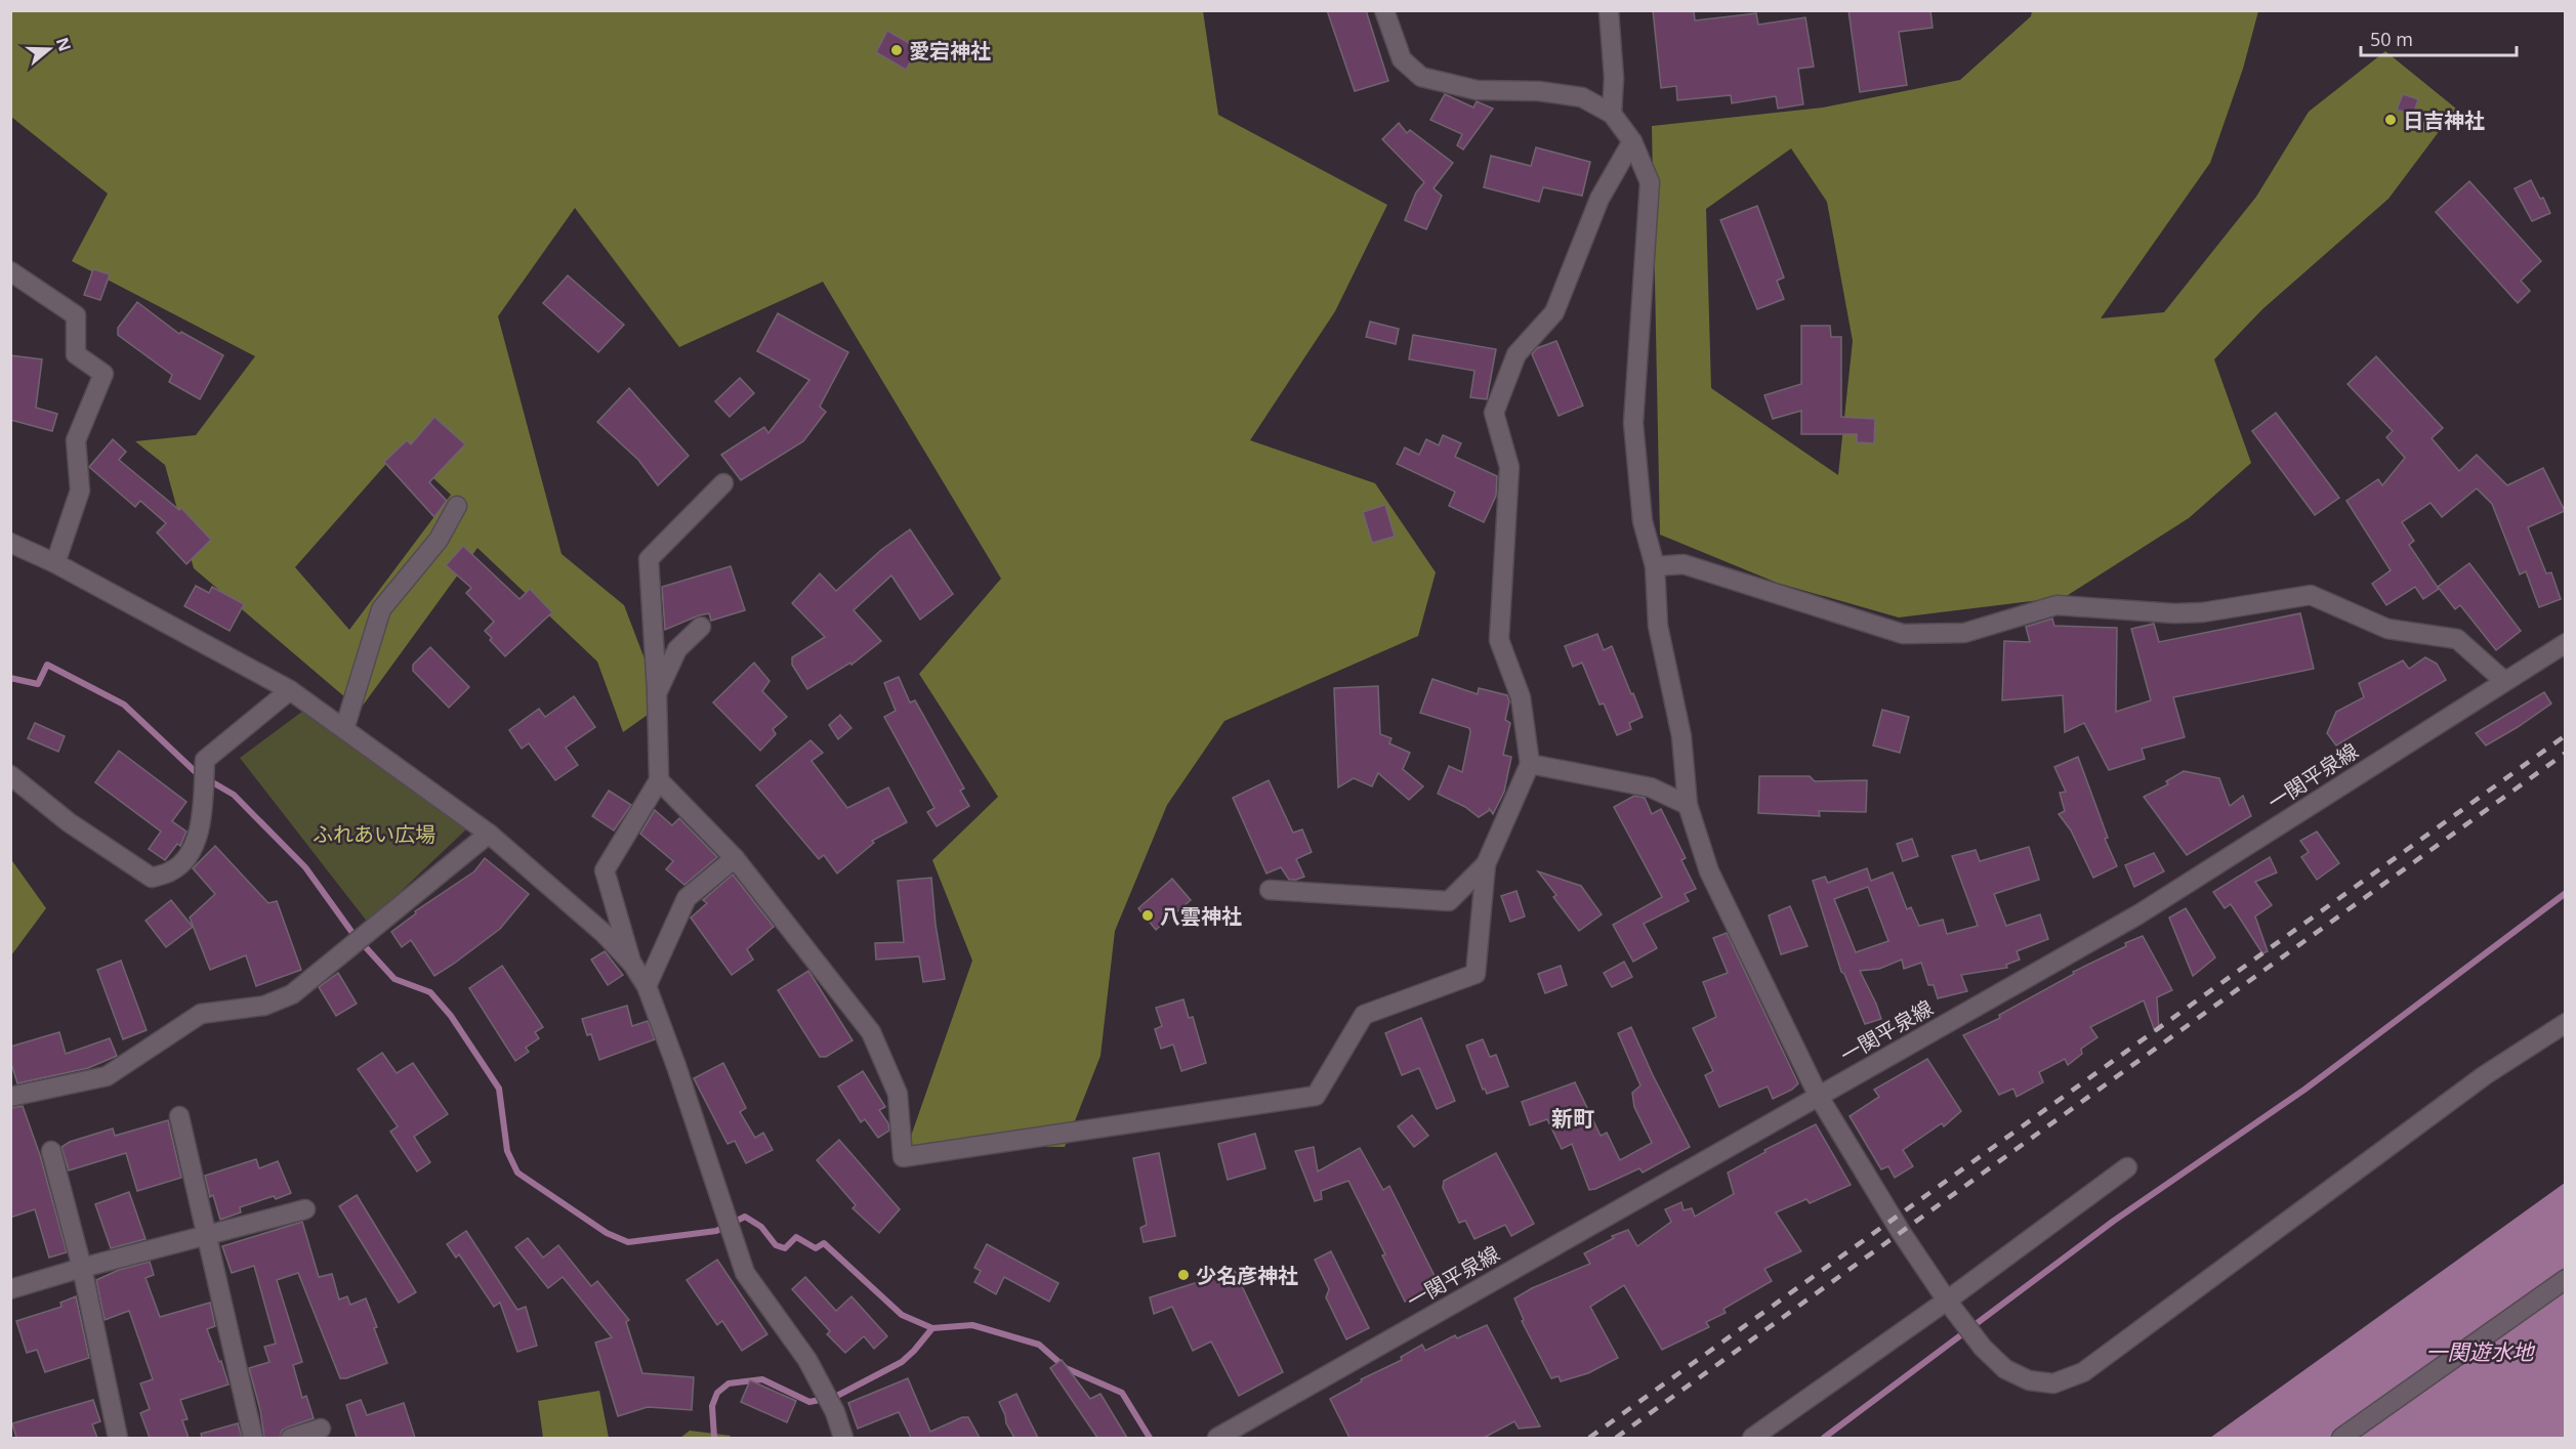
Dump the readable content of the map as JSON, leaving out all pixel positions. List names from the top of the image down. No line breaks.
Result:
{"streets":{"street":["一関平泉線"]},"districts":["新町"],"water":["一関遊水地"],"parks":["ふれあい広場"],"places":["愛宕神社","日吉神社","八雲神社","少名彦神社"],"scale_bar":"50 m","north":"right"}
